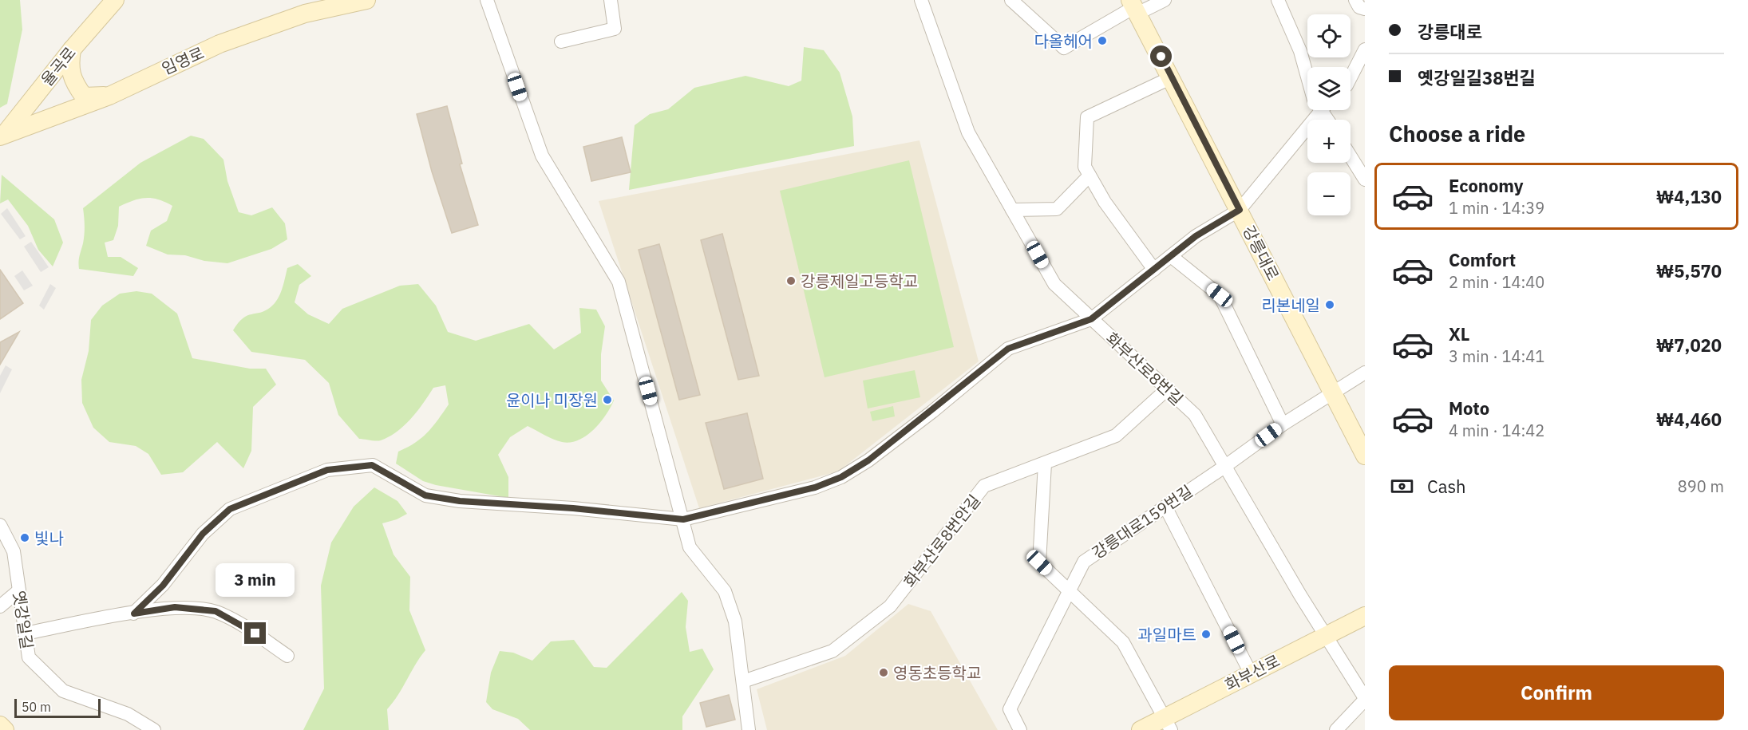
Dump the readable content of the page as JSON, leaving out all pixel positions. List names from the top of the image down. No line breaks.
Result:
{"streets":{"street":["임영로","율곡로","강릉대로","화부산로8번길","강릉대로159번길","화부산로8번안길","옛강일길","화부산로"]},"crossings":[["임영로","율곡로"],["강릉대로","강릉대로159번길"],["화부산로8번길","강릉대로159번길"],["화부산로8번길","화부산로8번안길"],["화부산로8번길","화부산로"]],"places":["다올헤어","강릉제일고등학교","리본네일","윤이나 미장원","빛나","과일마트","영동초등학교"],"scale_bar":"50 m","page":{"banner":["강릉대로","옛강일길38번길"],"map_buttons":["+","−"],"heading":"Choose a ride","list":[{"name":"Economy","note":"1 min · 14:39","value":"₩4,130"},{"name":"Comfort","note":"2 min · 14:40","value":"₩5,570"},{"name":"XL","note":"3 min · 14:41","value":"₩7,020"},{"name":"Moto","note":"4 min · 14:42","value":"₩4,460"}],"pay":["Cash","890 m"],"bubble":"3 min","buttons":"Confirm","scale":"50 m"}}
